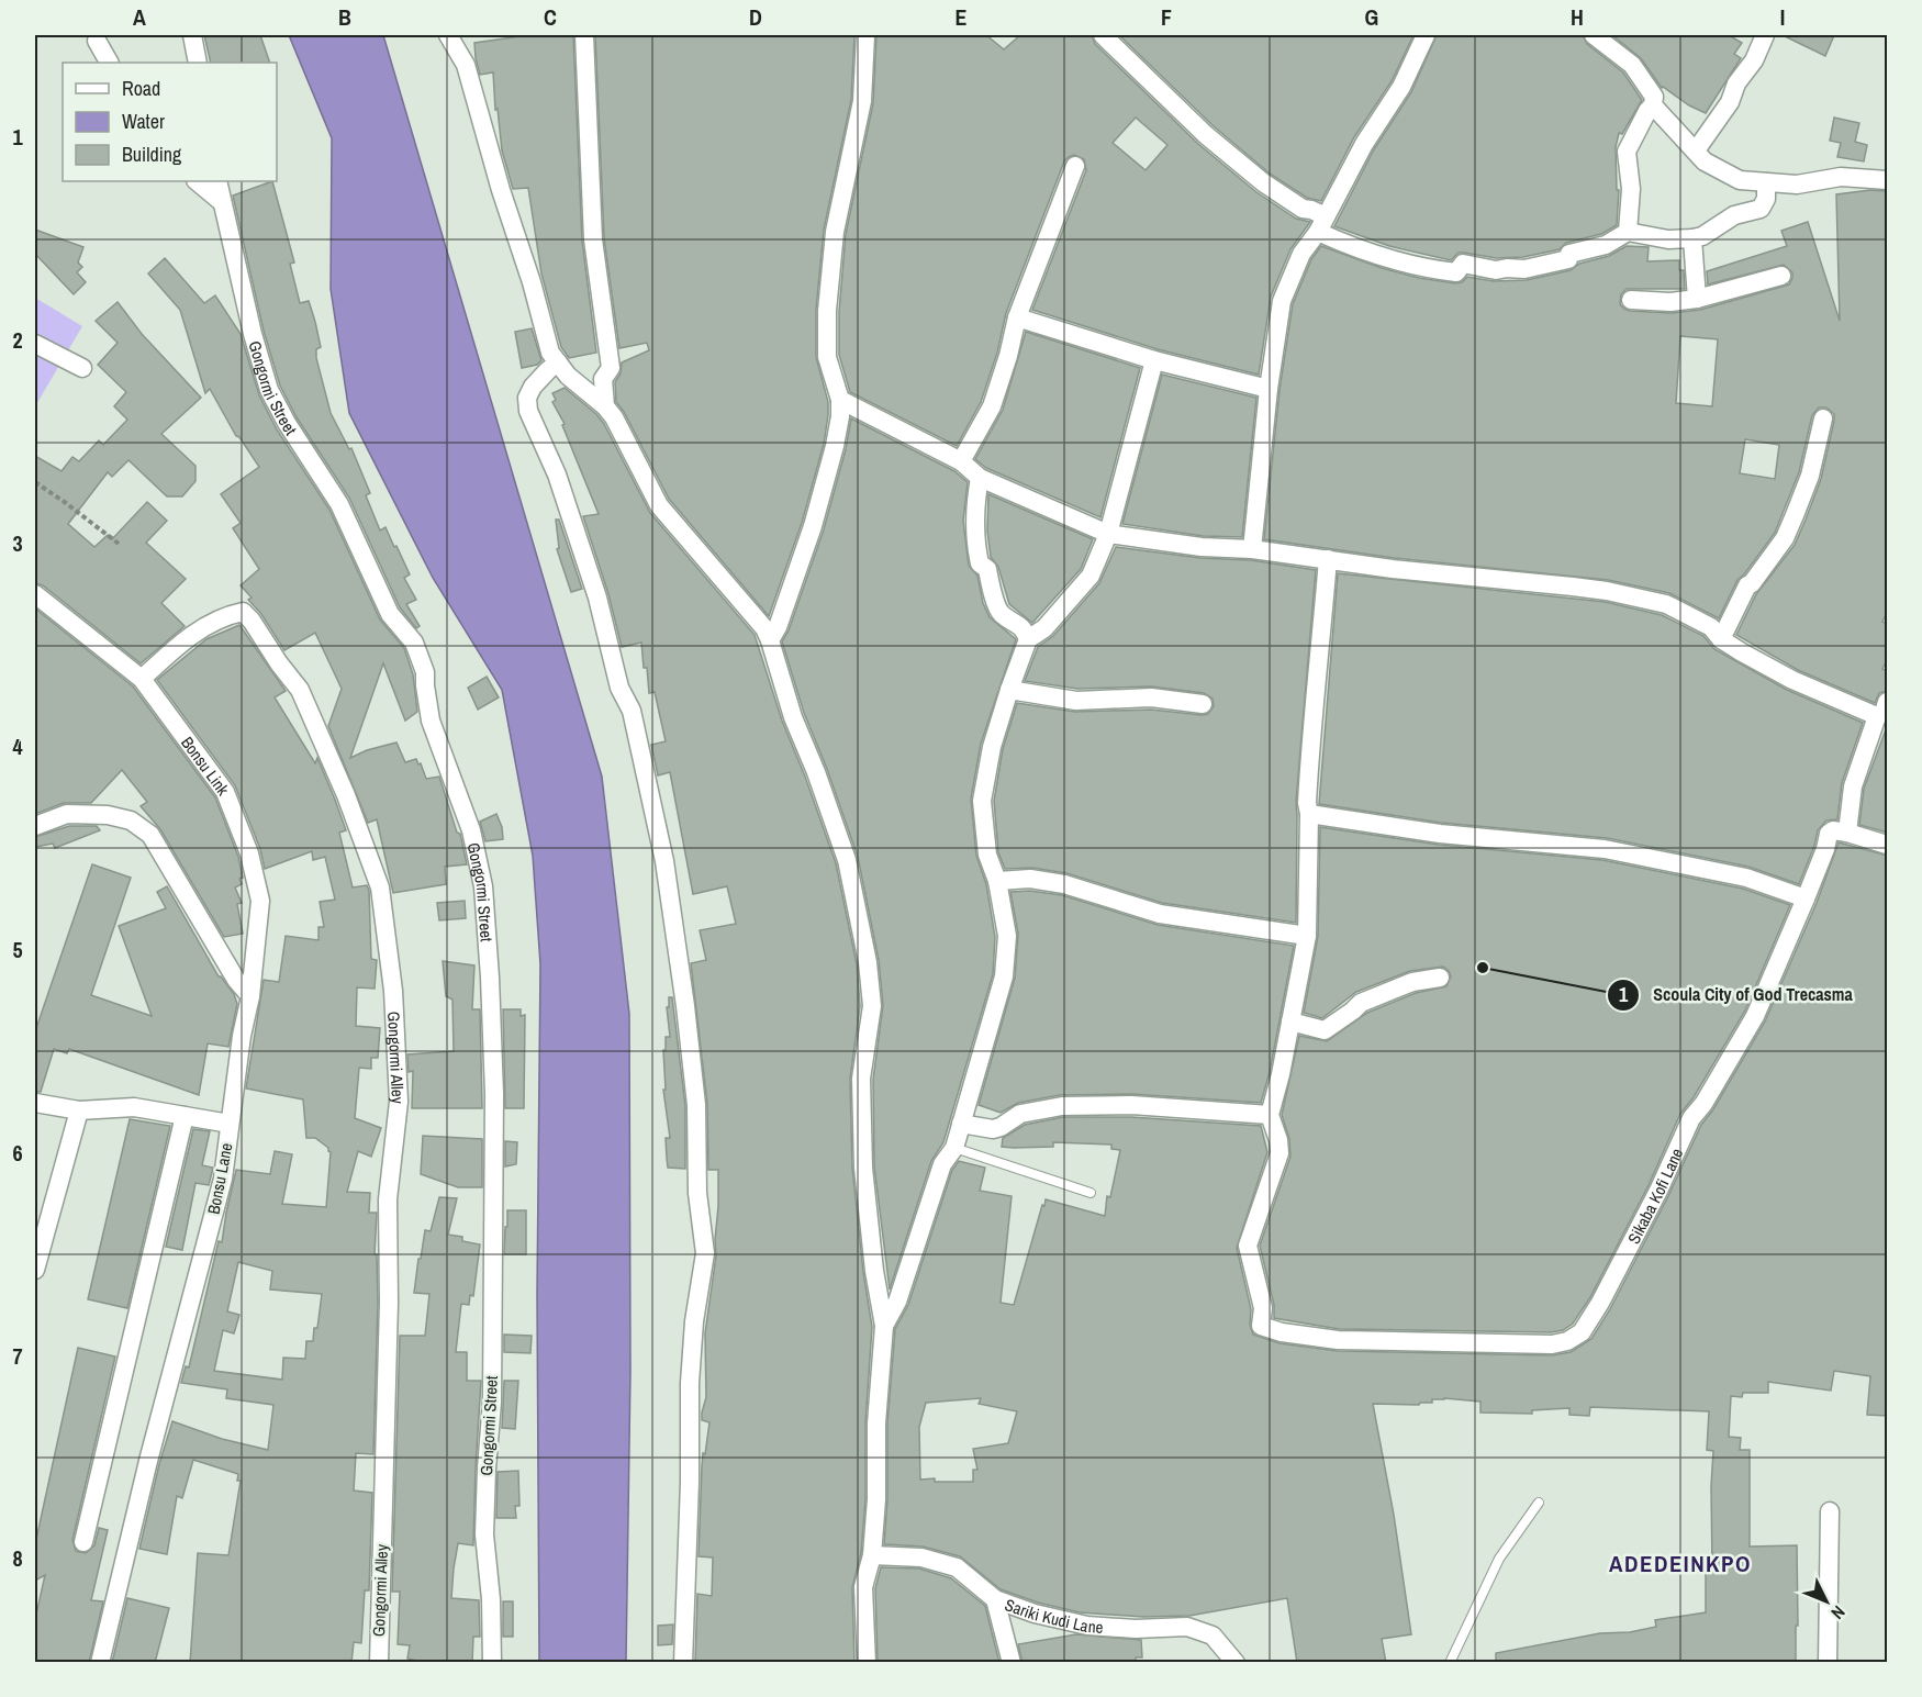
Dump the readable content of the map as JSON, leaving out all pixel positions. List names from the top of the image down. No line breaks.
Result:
{"streets":{"street":["Gongormi Street","Bonsu Link","Gongormi Alley","Bonsu Lane","Sikaba Kofi Lane","Sariki Kudi Lane"]},"crossings":[["Bonsu Link","Gongormi Alley"],["Bonsu Link","Bonsu Lane"]],"districts":["ADEDEINKPO"],"places":["Scoula City of God Trecasma"],"legend":["Road","Water","Building"],"north":"bottom right","grid":{"columns":["A","B","C","D","E","F","G","H","I"],"rows":["1","2","3","4","5","6","7","8"]}}
